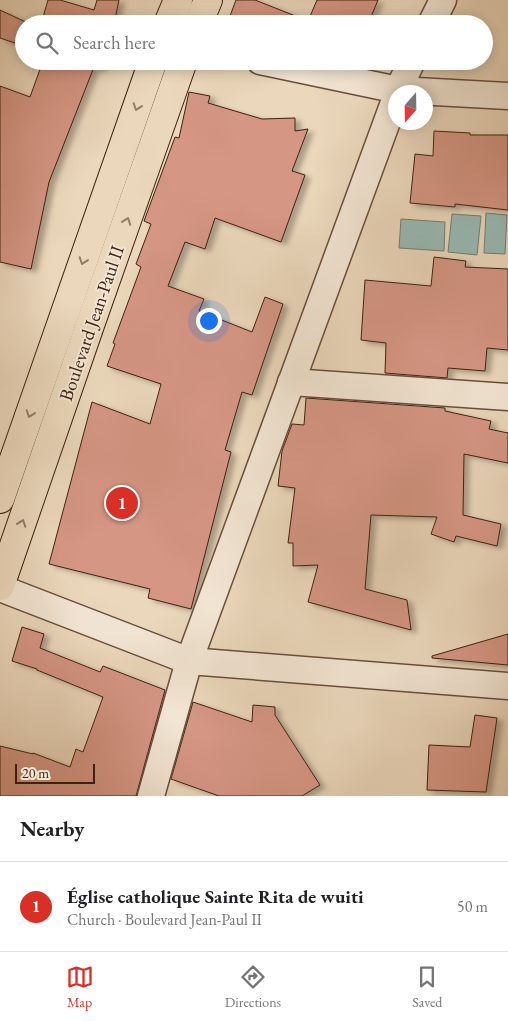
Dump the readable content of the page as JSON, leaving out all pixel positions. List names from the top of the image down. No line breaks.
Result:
{"streets":{"main road":["Boulevard Jean-Paul II"]},"scale_bar":"20 m","north":"bottom","page":{"search":"Search here","pins":"1","scale":"20 m","heading":"Nearby","list":[{"mark":"1","name":"Église catholique Sainte Rita de wuiti","note":"Church · Boulevard Jean-Paul II","value":"50 m"}],"nav":["Map","Directions","Saved"]}}
